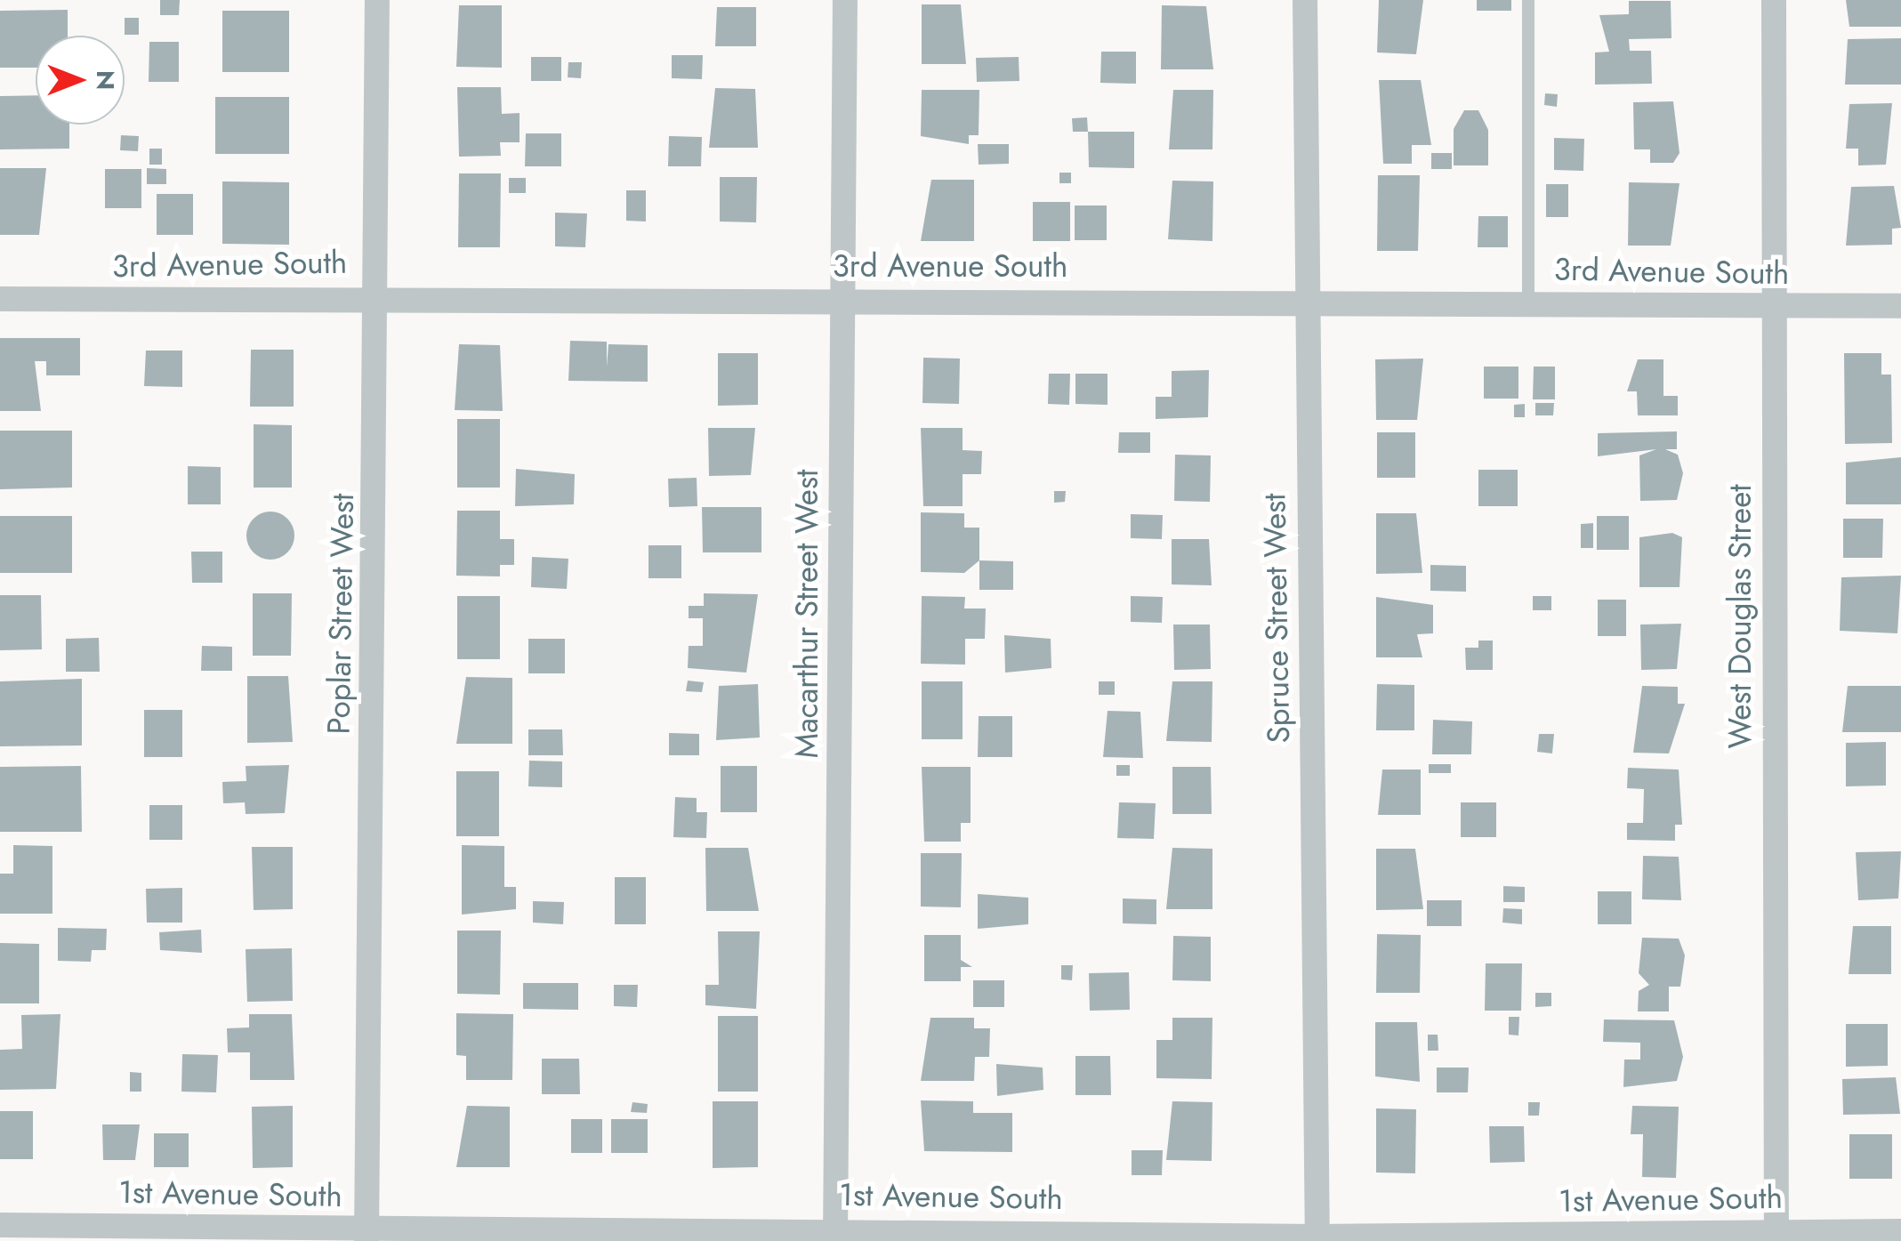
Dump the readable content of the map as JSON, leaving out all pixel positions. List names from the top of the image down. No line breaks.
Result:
{"streets":{"street":["3rd Avenue South","Poplar Street West","Macarthur Street West","West Douglas Street","Spruce Street West","1st Avenue South"]},"crossings":[["3rd Avenue South","Poplar Street West"],["3rd Avenue South","Macarthur Street West"],["3rd Avenue South","West Douglas Street"],["3rd Avenue South","Spruce Street West"],["Poplar Street West","1st Avenue South"],["Macarthur Street West","1st Avenue South"],["West Douglas Street","1st Avenue South"],["Spruce Street West","1st Avenue South"]],"north":"right"}
